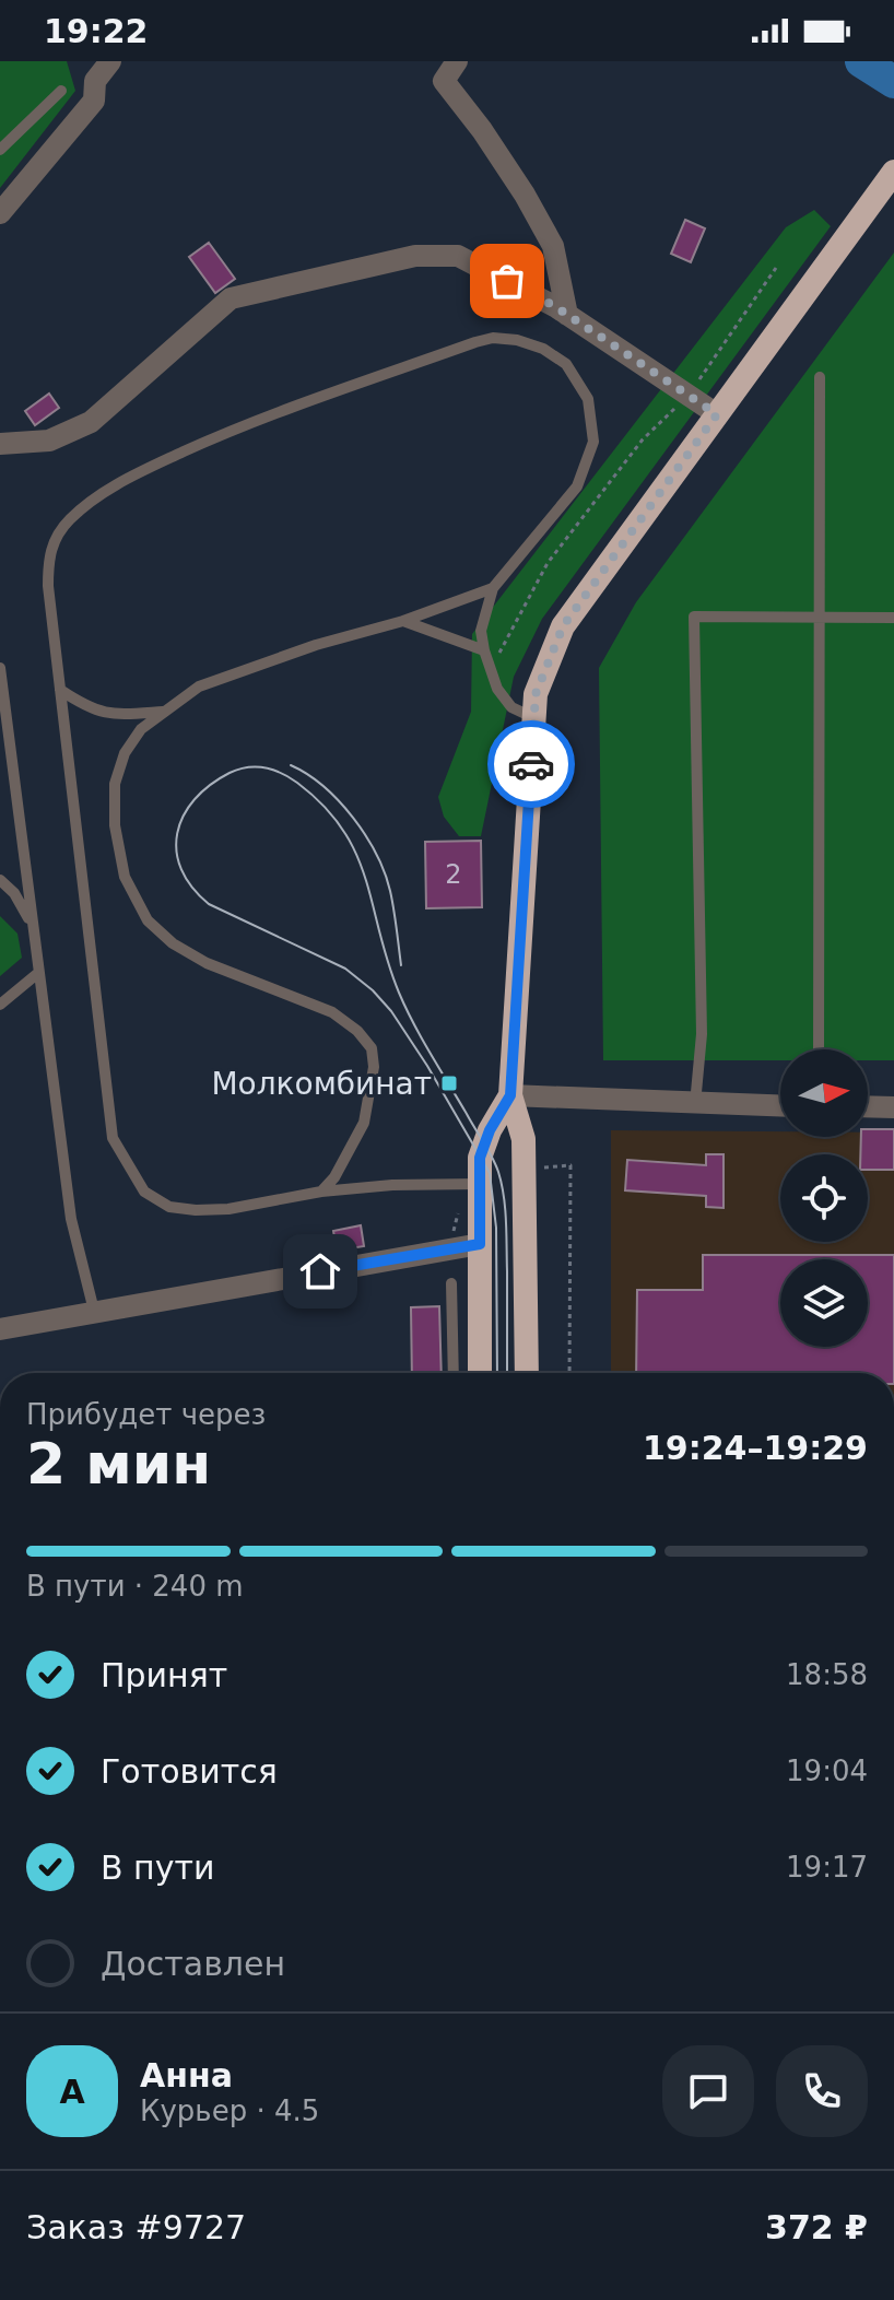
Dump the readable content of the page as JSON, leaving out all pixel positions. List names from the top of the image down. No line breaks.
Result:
{"places":{"transit":["Молкомбинат"]},"house_numbers":["2"],"north":"right","page":{"status":"19:22","heading":["2 мин","Прибудет через","19:24–19:29"],"panel":["Анна","Курьер · 4.5","Заказ #9727","372 ₽"],"bar":"В пути · 240 m","list":[["Принят","18:58"],["Готовится","19:04"],["В пути","19:17"],"Доставлен"],"round":"А"}}
